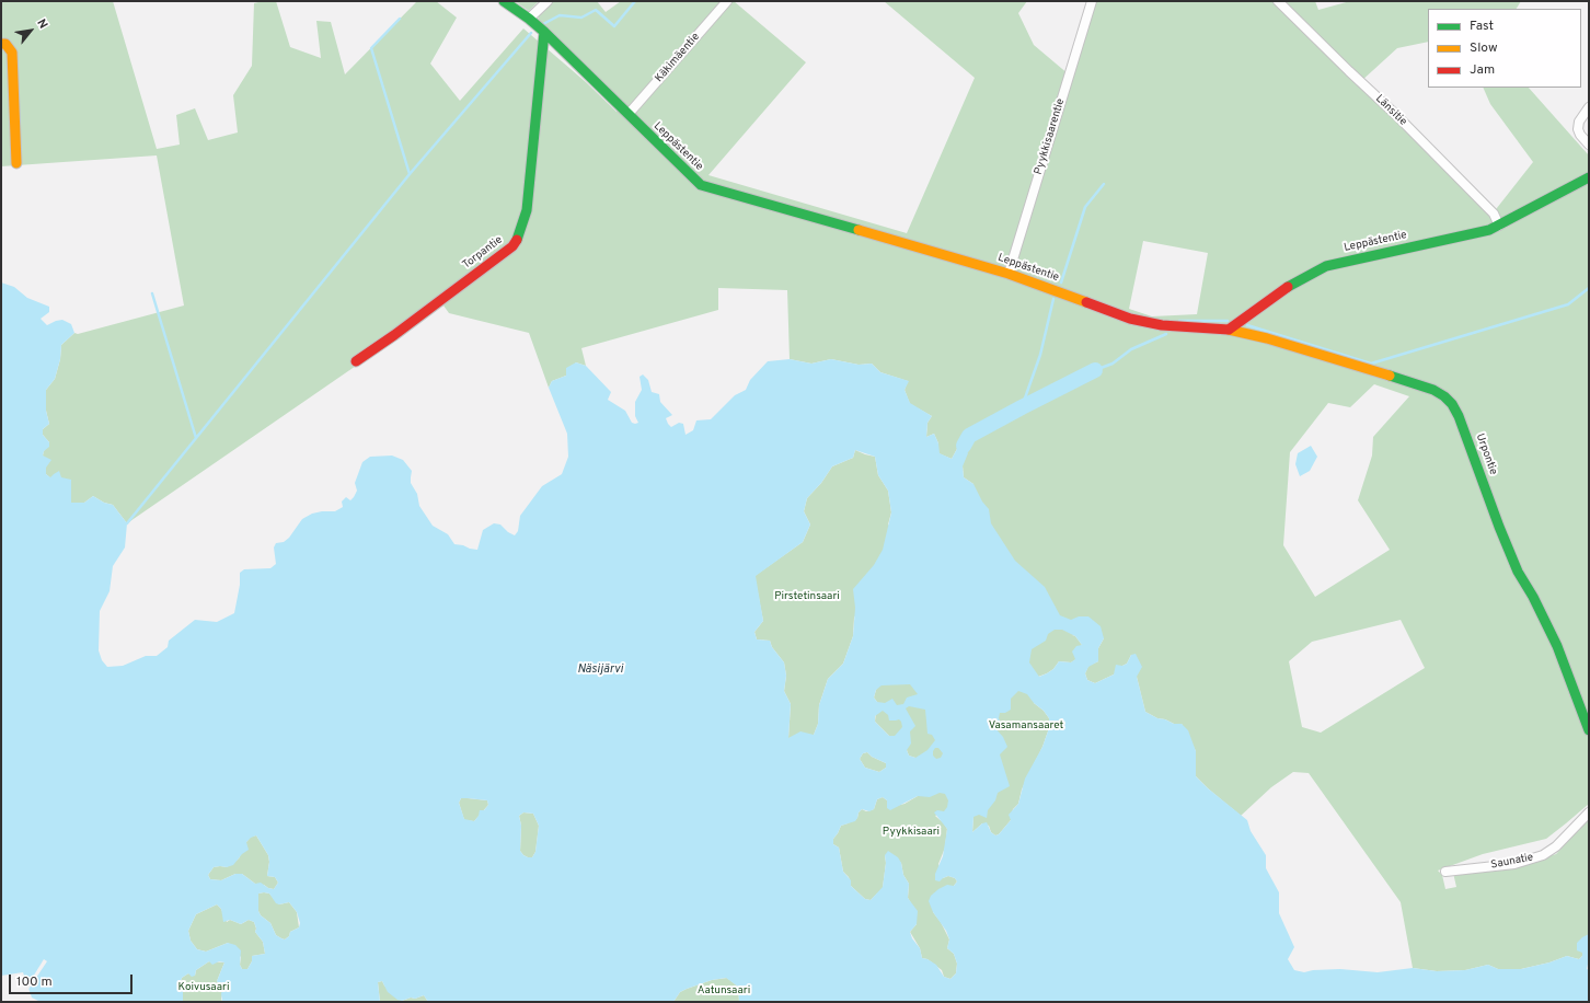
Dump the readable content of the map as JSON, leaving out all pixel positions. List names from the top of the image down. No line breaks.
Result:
{"streets":{"street":["Käkimäentie","Länsitie","Pyykkisaarentie","Leppästentie","Torpantie","Urpontie","Saunatie"]},"crossings":[["Käkimäentie","Leppästentie"],["Länsitie","Leppästentie"],["Pyykkisaarentie","Leppästentie"],["Leppästentie","Torpantie"],["Leppästentie","Urpontie"]],"water":["Näsijärvi"],"parks":["Pirstetinsaari","Vasamansaaret","Pyykkisaari","Koivusaari","Aatunsaari"],"legend":["Fast","Slow","Jam"],"scale_bar":"100 m","north":"top right"}
